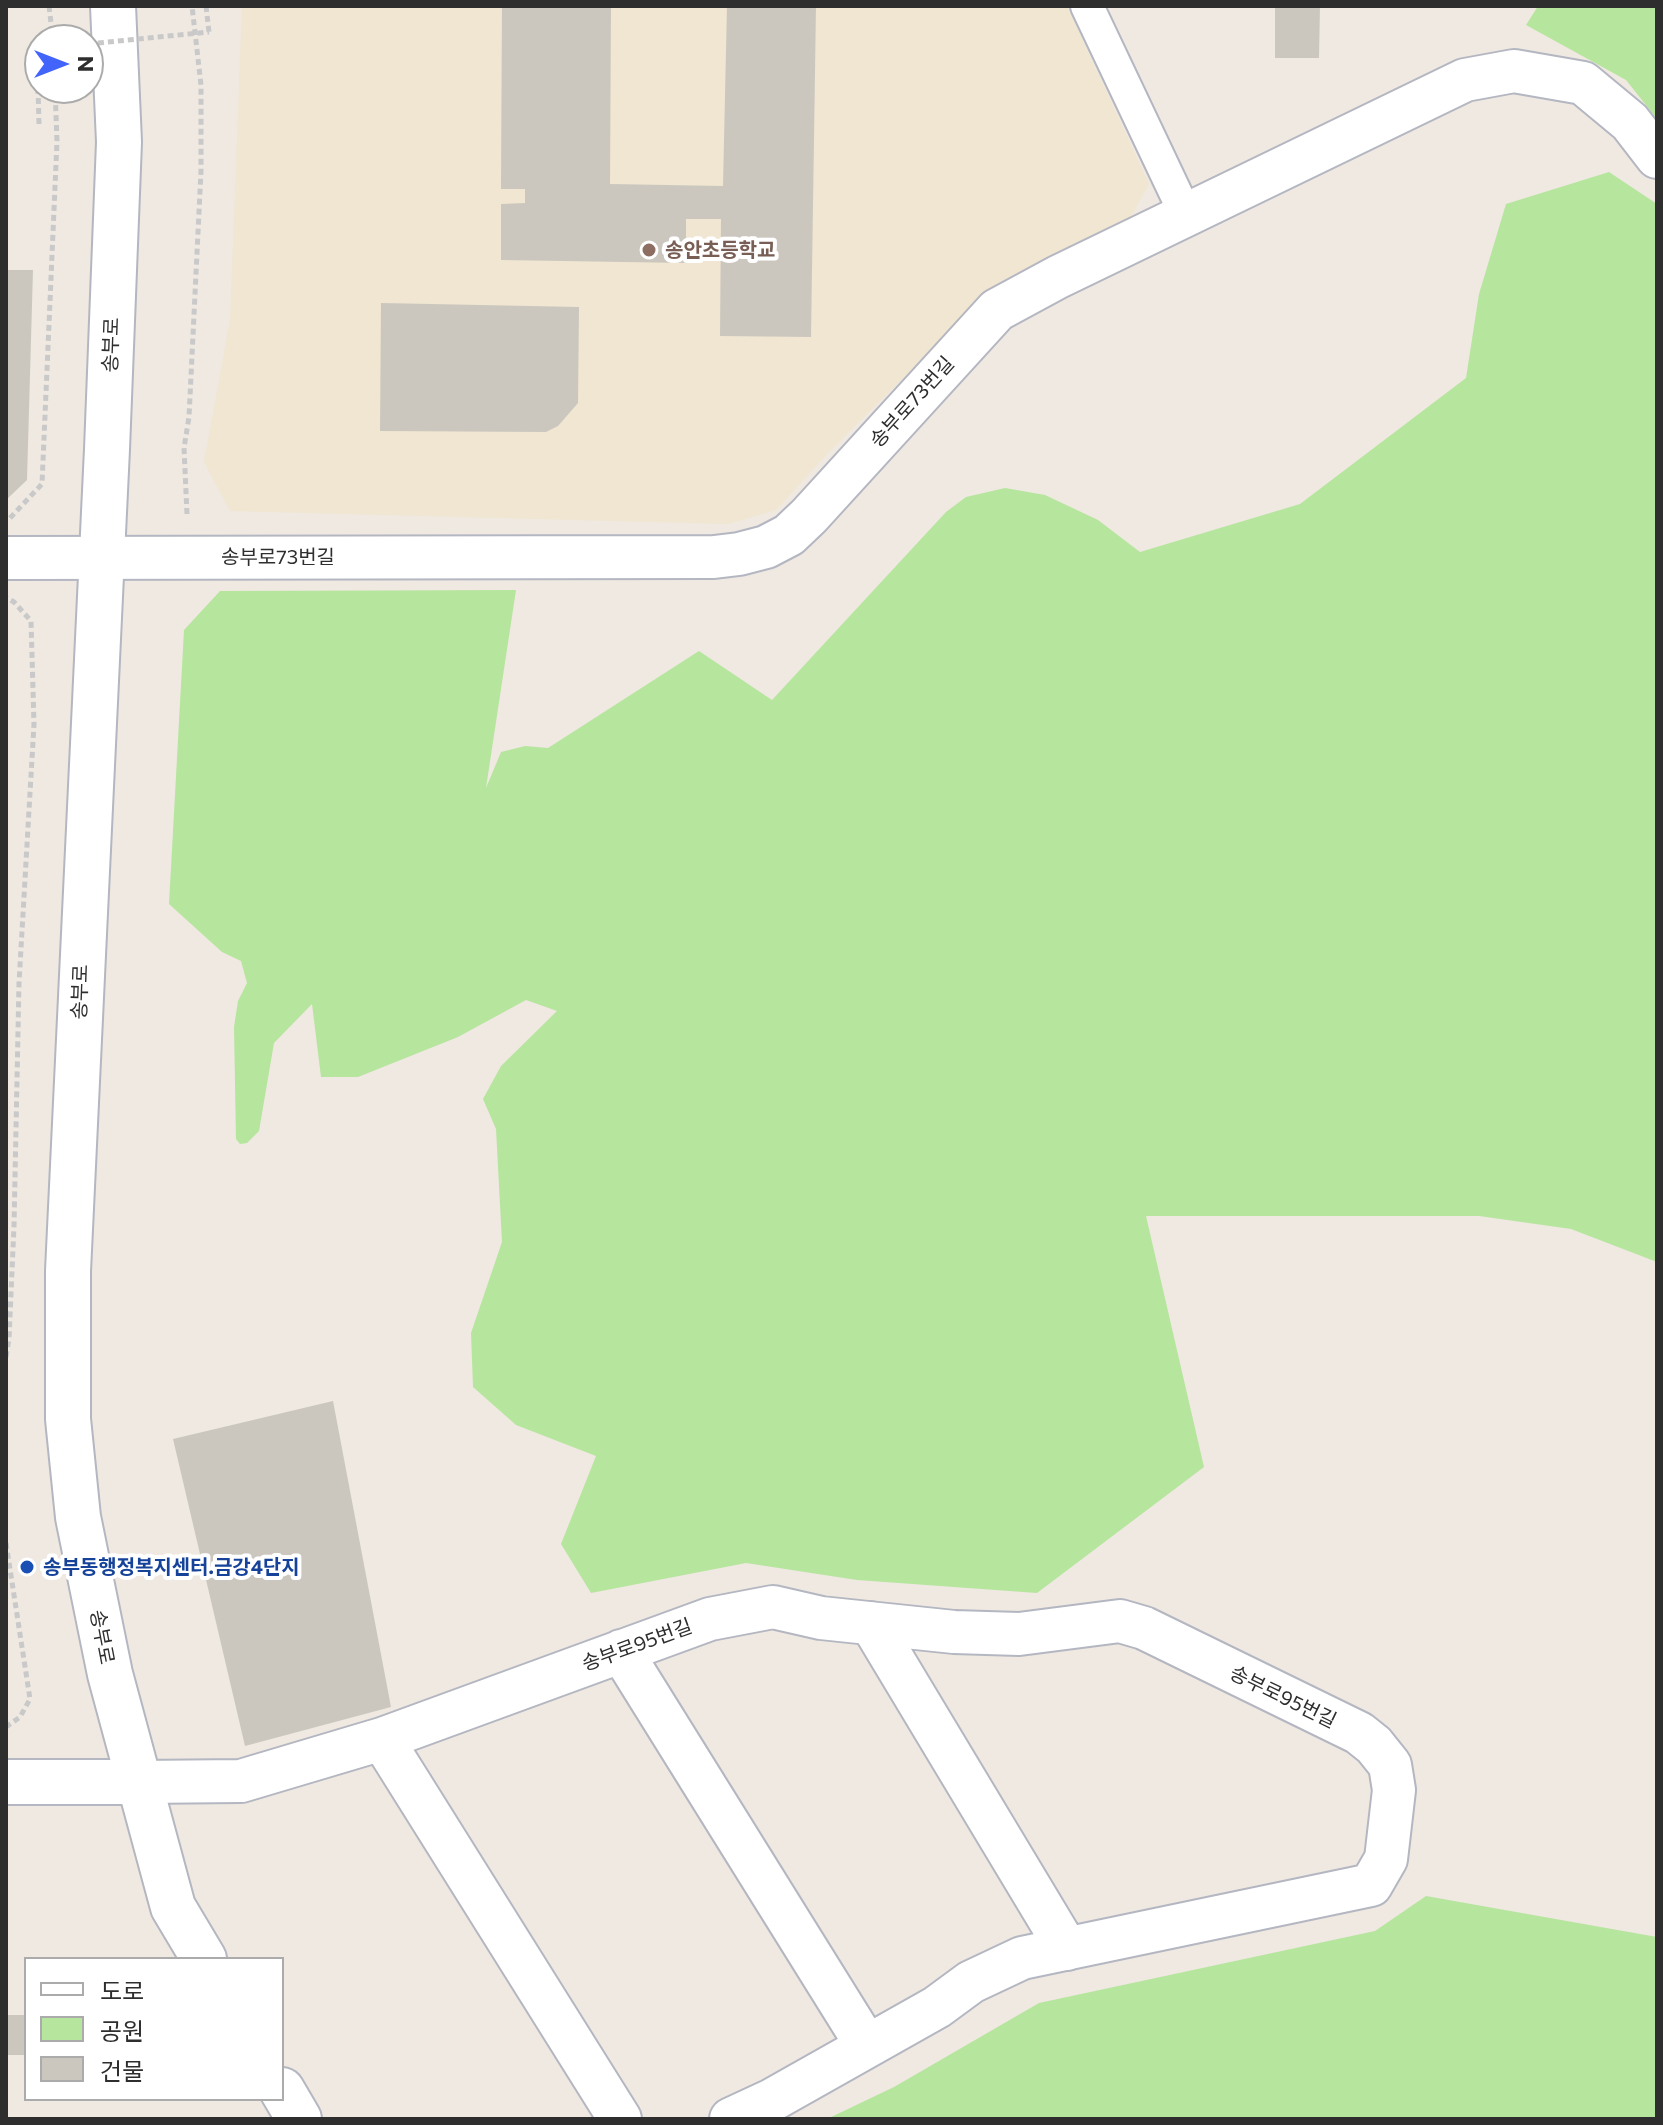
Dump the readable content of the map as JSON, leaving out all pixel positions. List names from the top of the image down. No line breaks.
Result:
{"streets":{"street":["송부로","송부로73번길","송부로95번길"]},"crossings":[["송부로","송부로73번길"],["송부로","송부로95번길"]],"places":["송안초등학교","송부동행정복지센터.금강4단지"],"legend":["도로","공원","건물"],"north":"right"}
